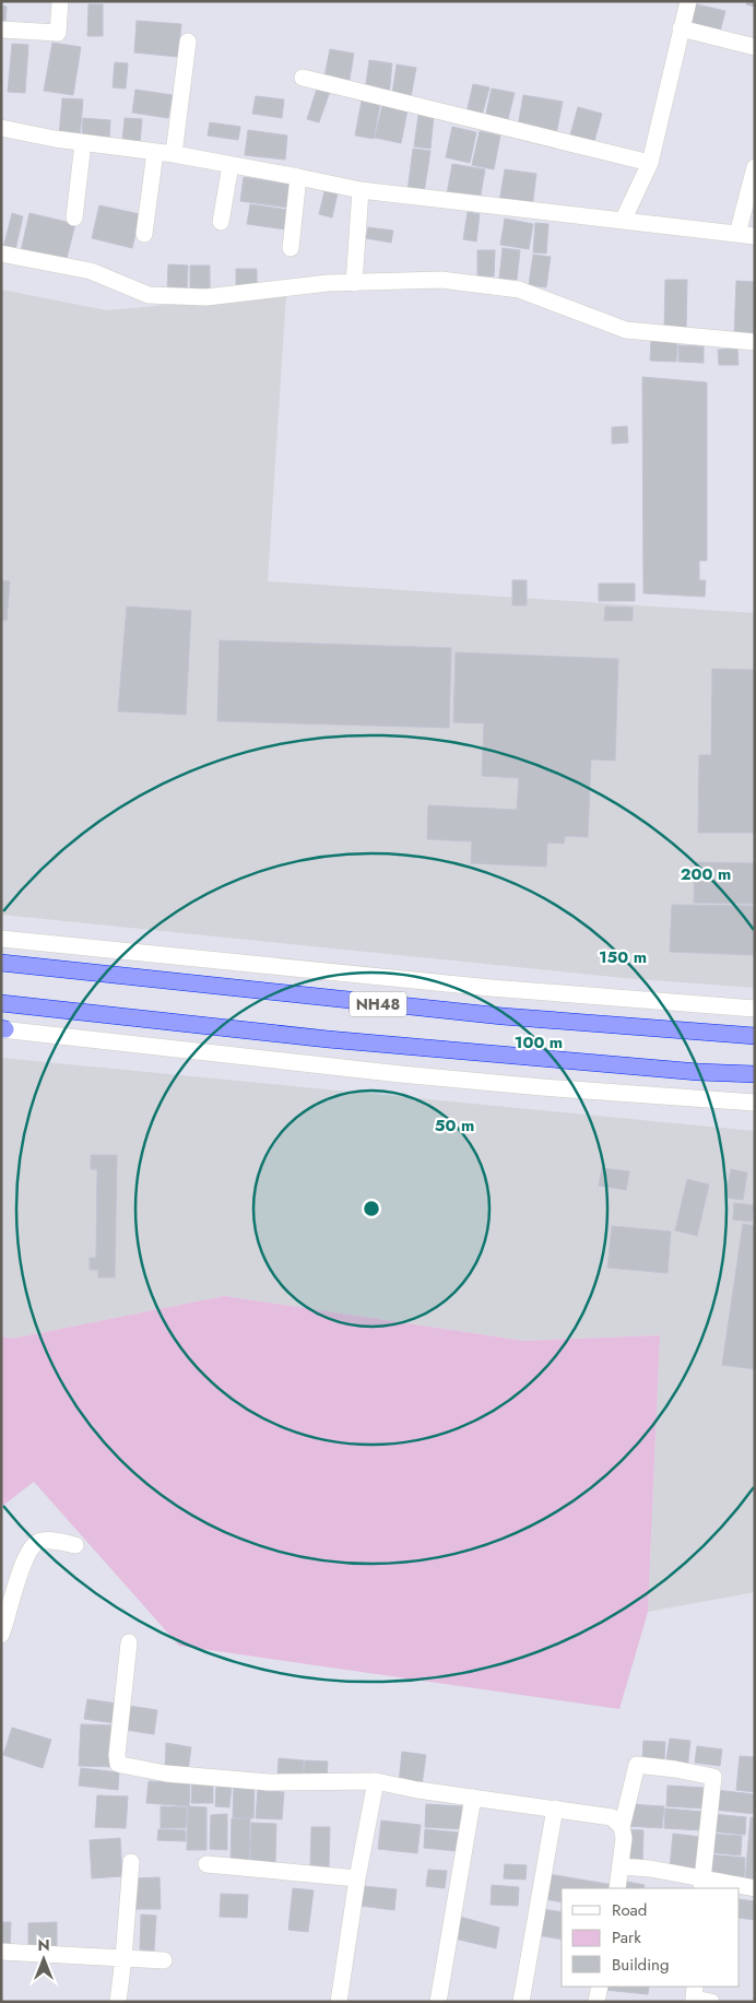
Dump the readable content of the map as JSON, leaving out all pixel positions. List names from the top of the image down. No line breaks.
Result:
{"streets":{"highway":["NH48"]},"legend":["Road","Park","Building"],"north":"top","rings":["200 m","150 m","100 m","50 m"]}
